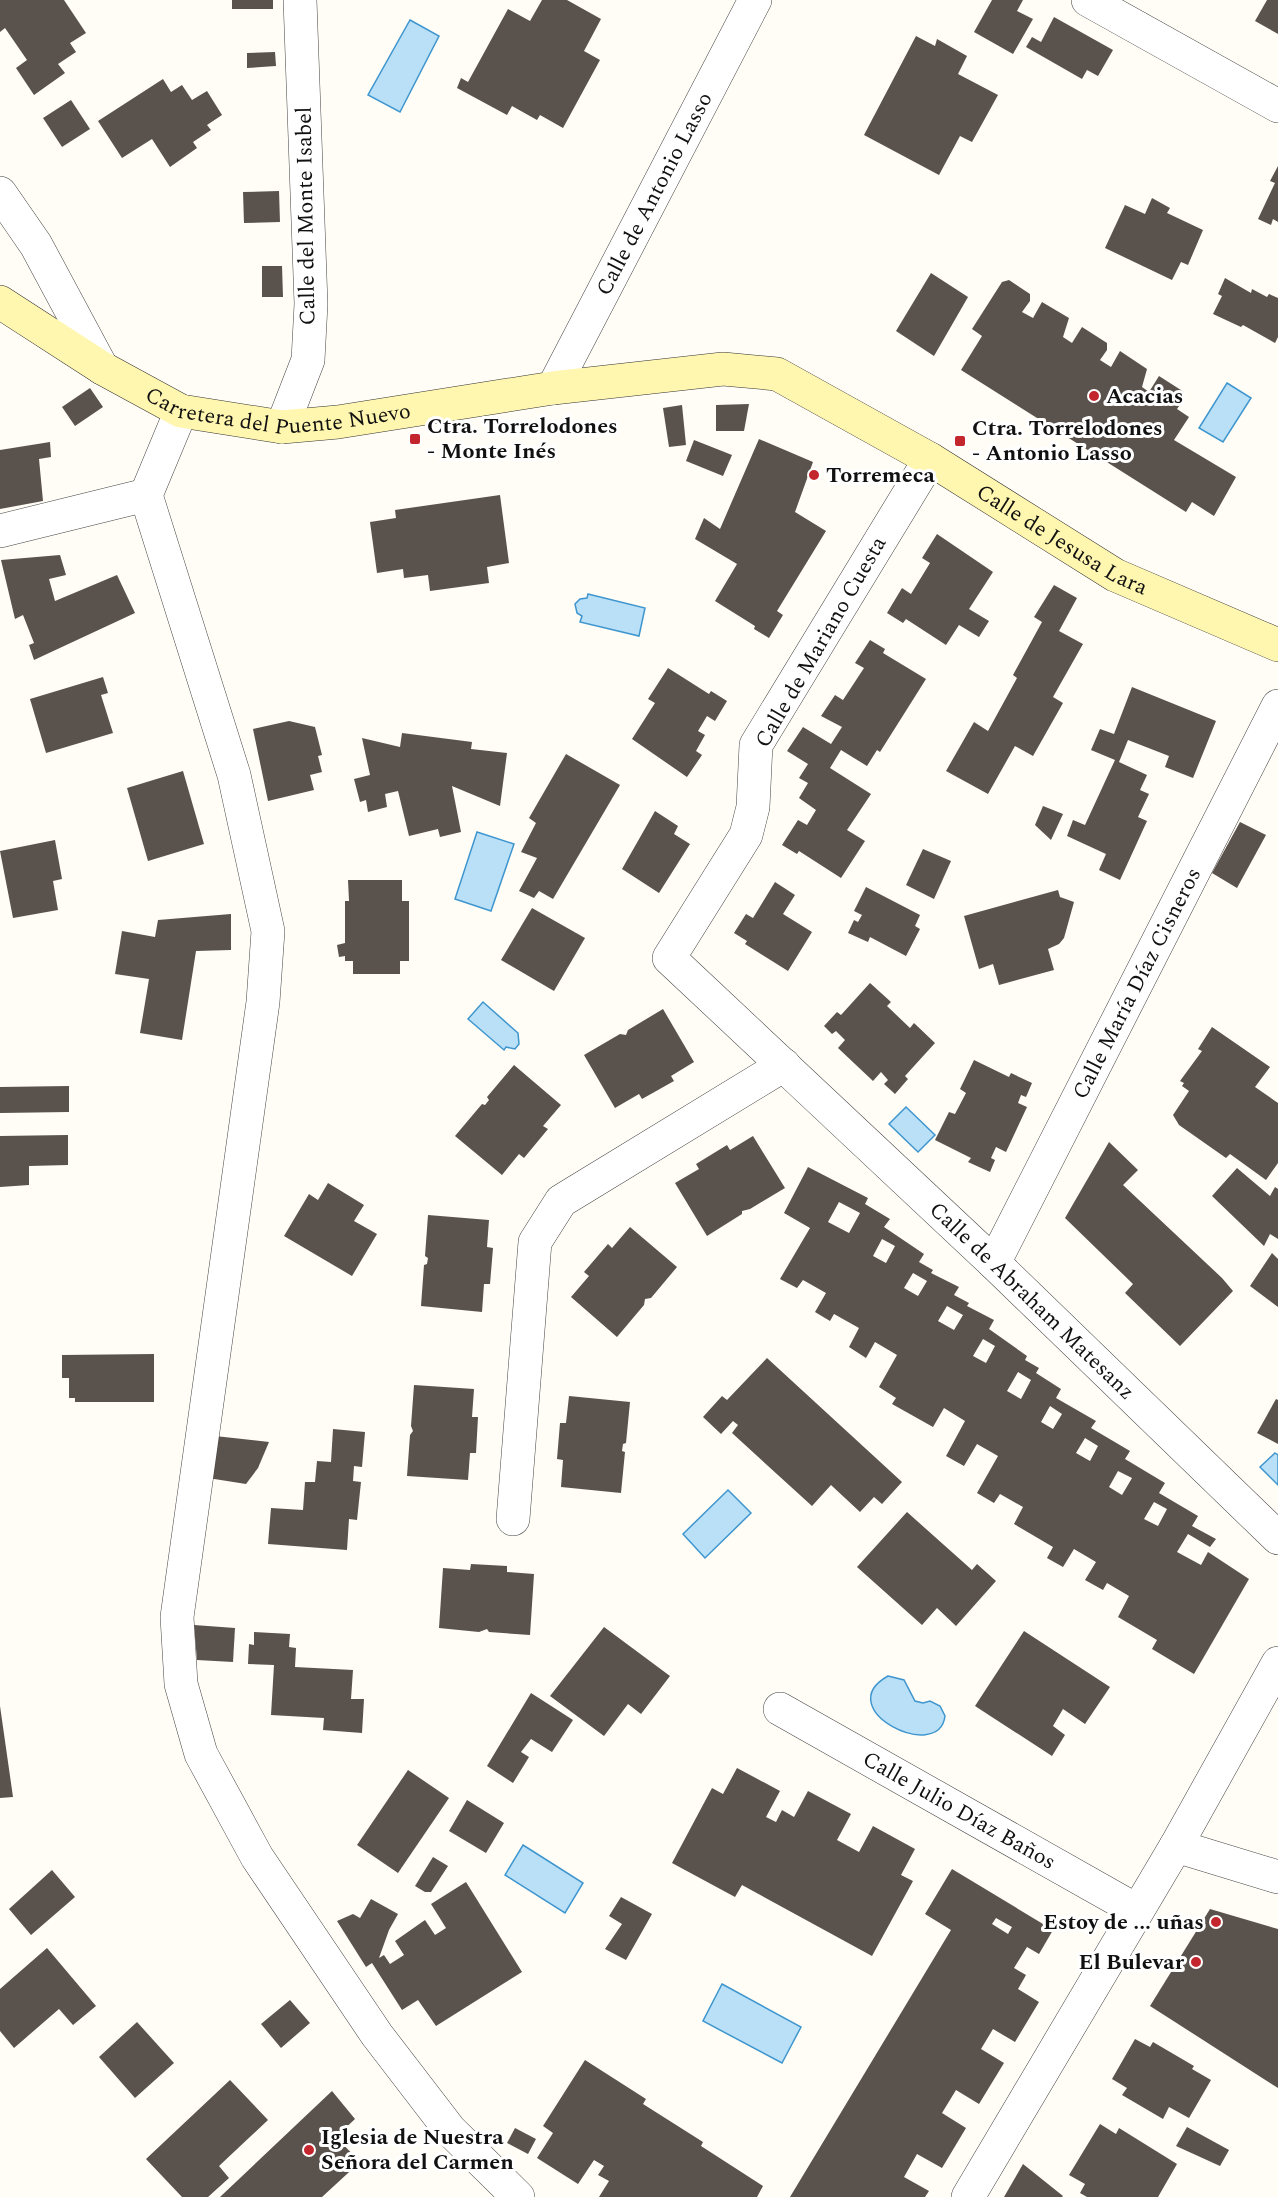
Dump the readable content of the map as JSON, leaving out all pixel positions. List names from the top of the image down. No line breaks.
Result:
{"streets":{"main road":["Carretera del Puente Nuevo","Calle de Jesusa Lara"],"street":["Calle de Antonio Lasso","Calle del Monte Isabel","Calle de Mariano Cuesta","Calle María Díaz Cisneros","Calle de Abraham Matesanz","Calle Julio Díaz Baños"]},"crossings":[["Calle de Antonio Lasso","Carretera del Puente Nuevo"],["Calle del Monte Isabel","Carretera del Puente Nuevo"],["Carretera del Puente Nuevo","Calle de Jesusa Lara"],["Calle de Jesusa Lara","Calle de Mariano Cuesta"],["Calle de Mariano Cuesta","Calle de Abraham Matesanz"],["Calle María Díaz Cisneros","Calle de Abraham Matesanz"]],"places":{"other":["Acacias","Torremeca","Estoy de ... uñas","El Bulevar","Iglesia de Nuestra Señora del Carmen"],"transit":["Ctra. Torrelodones - Monte Inés","Ctra. Torrelodones - Antonio Lasso"]}}
